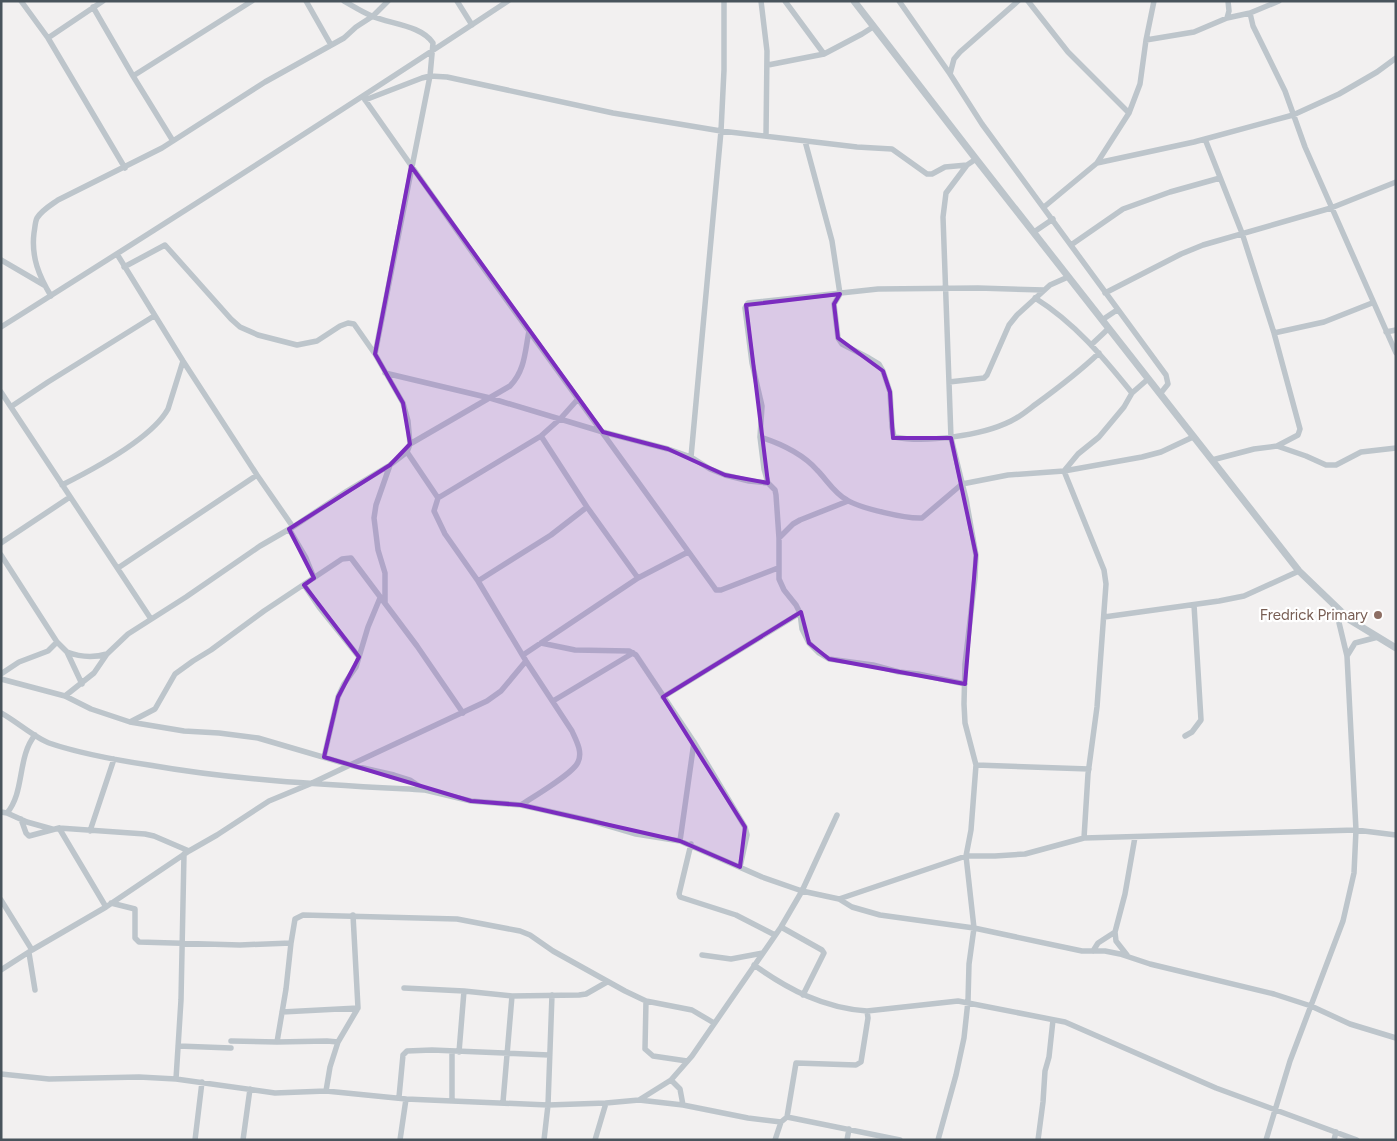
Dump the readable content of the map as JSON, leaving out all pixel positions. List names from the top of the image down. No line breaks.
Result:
{"places":["Fredrick Primary"]}
